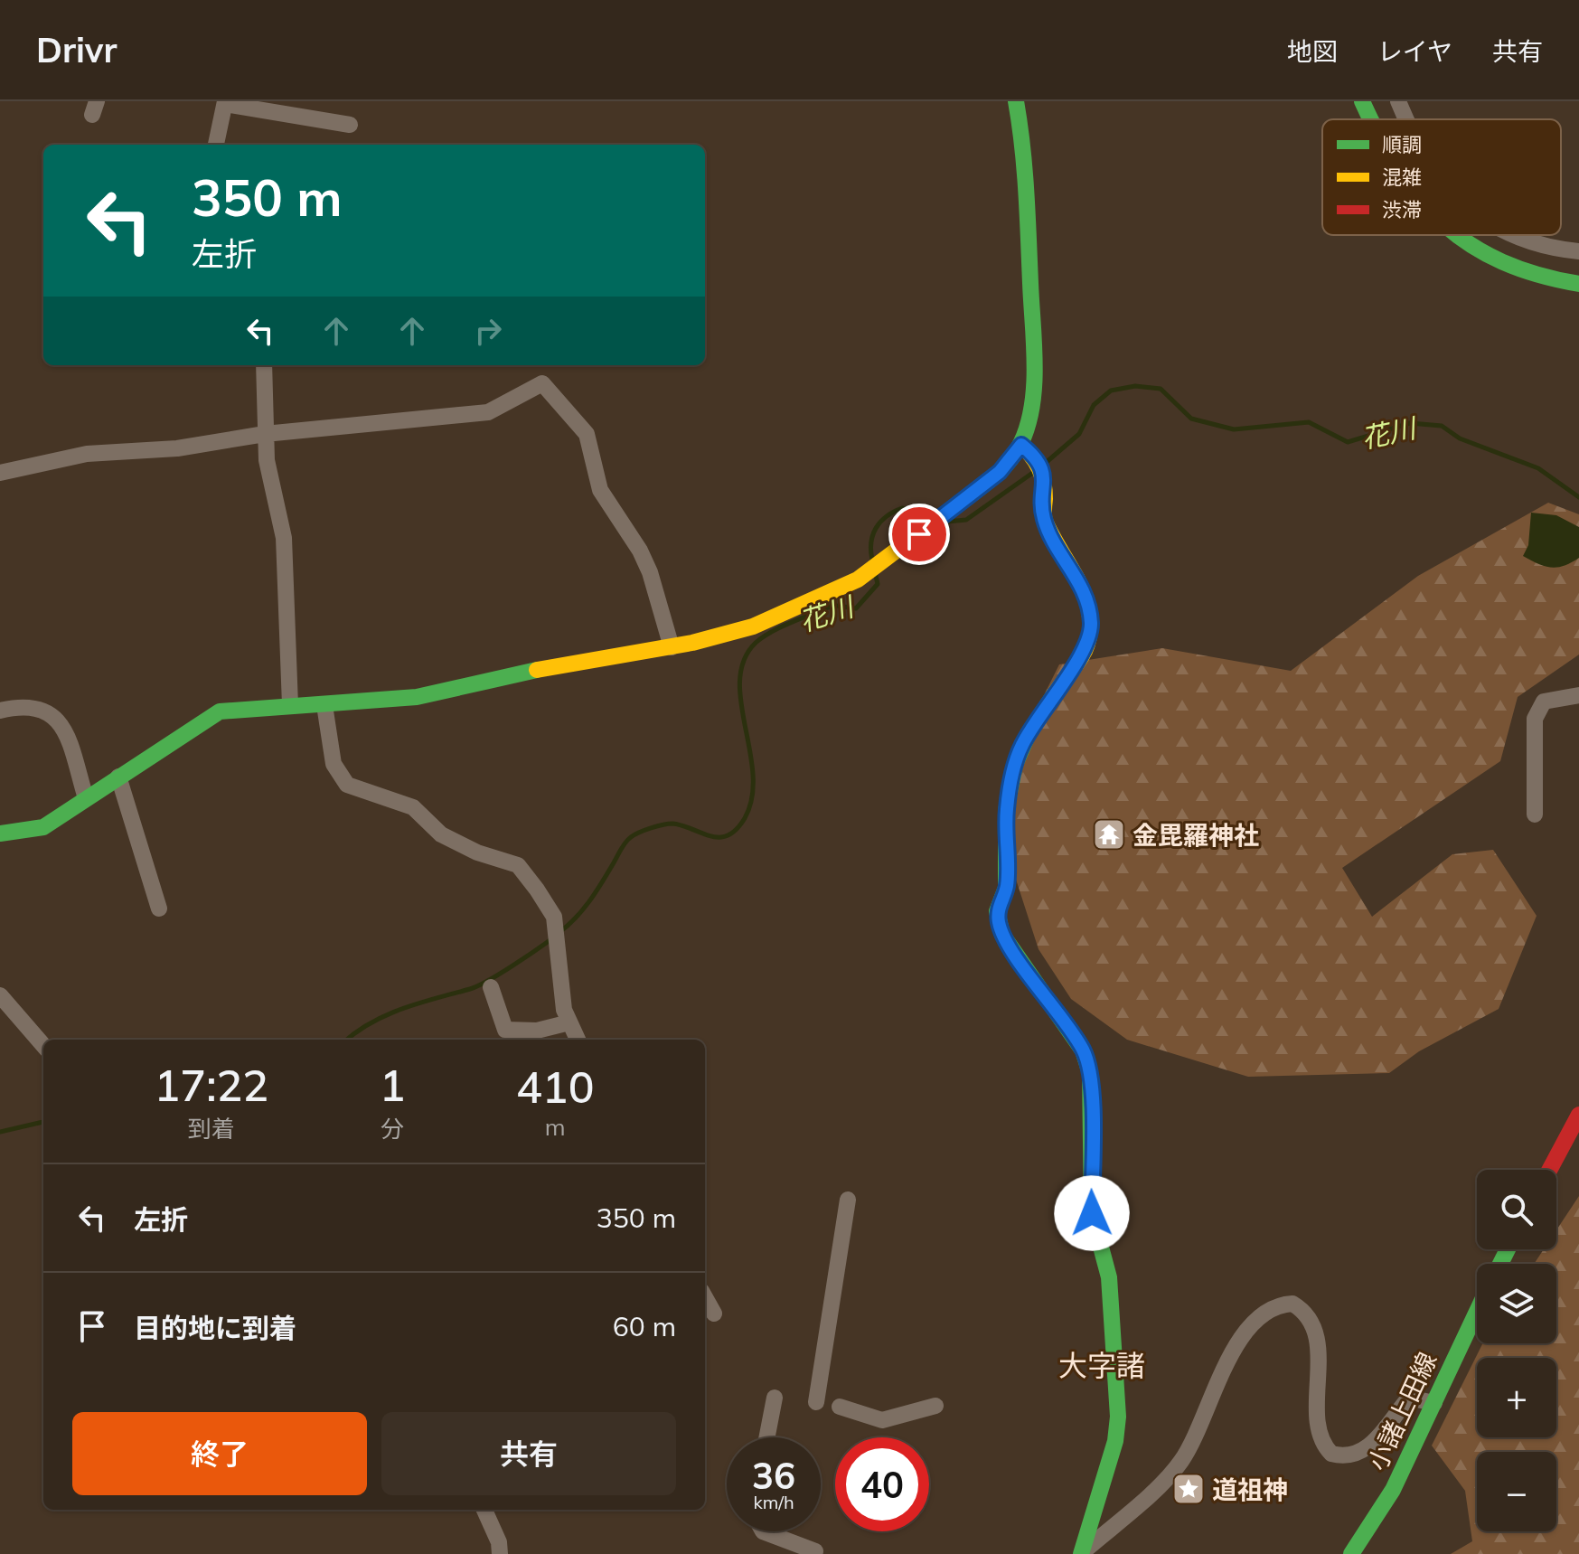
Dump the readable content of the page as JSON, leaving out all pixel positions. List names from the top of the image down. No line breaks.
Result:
{"streets":{"street":["小諸上田線"]},"districts":["大字諸"],"water":["花川"],"places":{"temple":["金毘羅神社"],"place":["道祖神"]},"legend":["順調","混雑","渋滞"],"page":{"header":"Drivr","nav":["地図","レイヤ","共有"],"turn":["350 m","左折"],"eta":["17:22","到着","1","分","410","m"],"list":[{"name":"左折","value":"350 m"},{"name":"目的地に到着","value":"60 m"}],"map_buttons":["+","−"],"buttons":["終了","共有"],"speed":"36 km/h","limit":"40"}}
